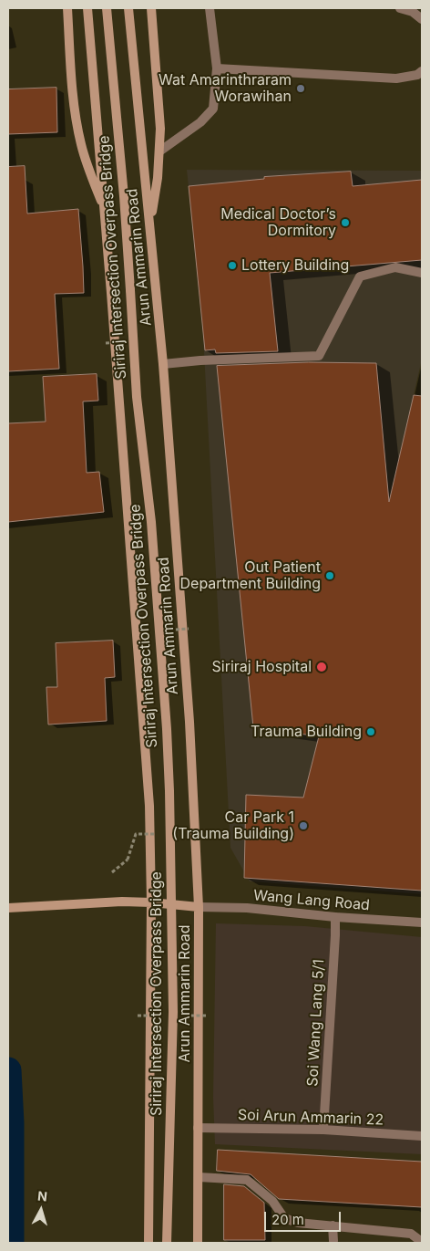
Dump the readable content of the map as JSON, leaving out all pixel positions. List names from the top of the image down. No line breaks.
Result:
{"streets":{"main road":["Siriraj Intersection Overpass Bridge","Arun Ammarin Road"],"street":["Wang Lang Road","Soi Wang Lang 5/1","Soi Arun Ammarin 22"]},"crossings":[["Arun Ammarin Road","Wang Lang Road"],["Arun Ammarin Road","Soi Arun Ammarin 22"],["Wang Lang Road","Soi Wang Lang 5/1"],["Soi Wang Lang 5/1","Soi Arun Ammarin 22"]],"places":["Wat Amarinthraram Worawihan","Medical Doctor’s Dormitory","Lottery Building","Out Patient Department Building","Siriraj Hospital","Trauma Building","Car Park 1 (Trauma Building)"],"scale_bar":"20 m","north":"top"}
